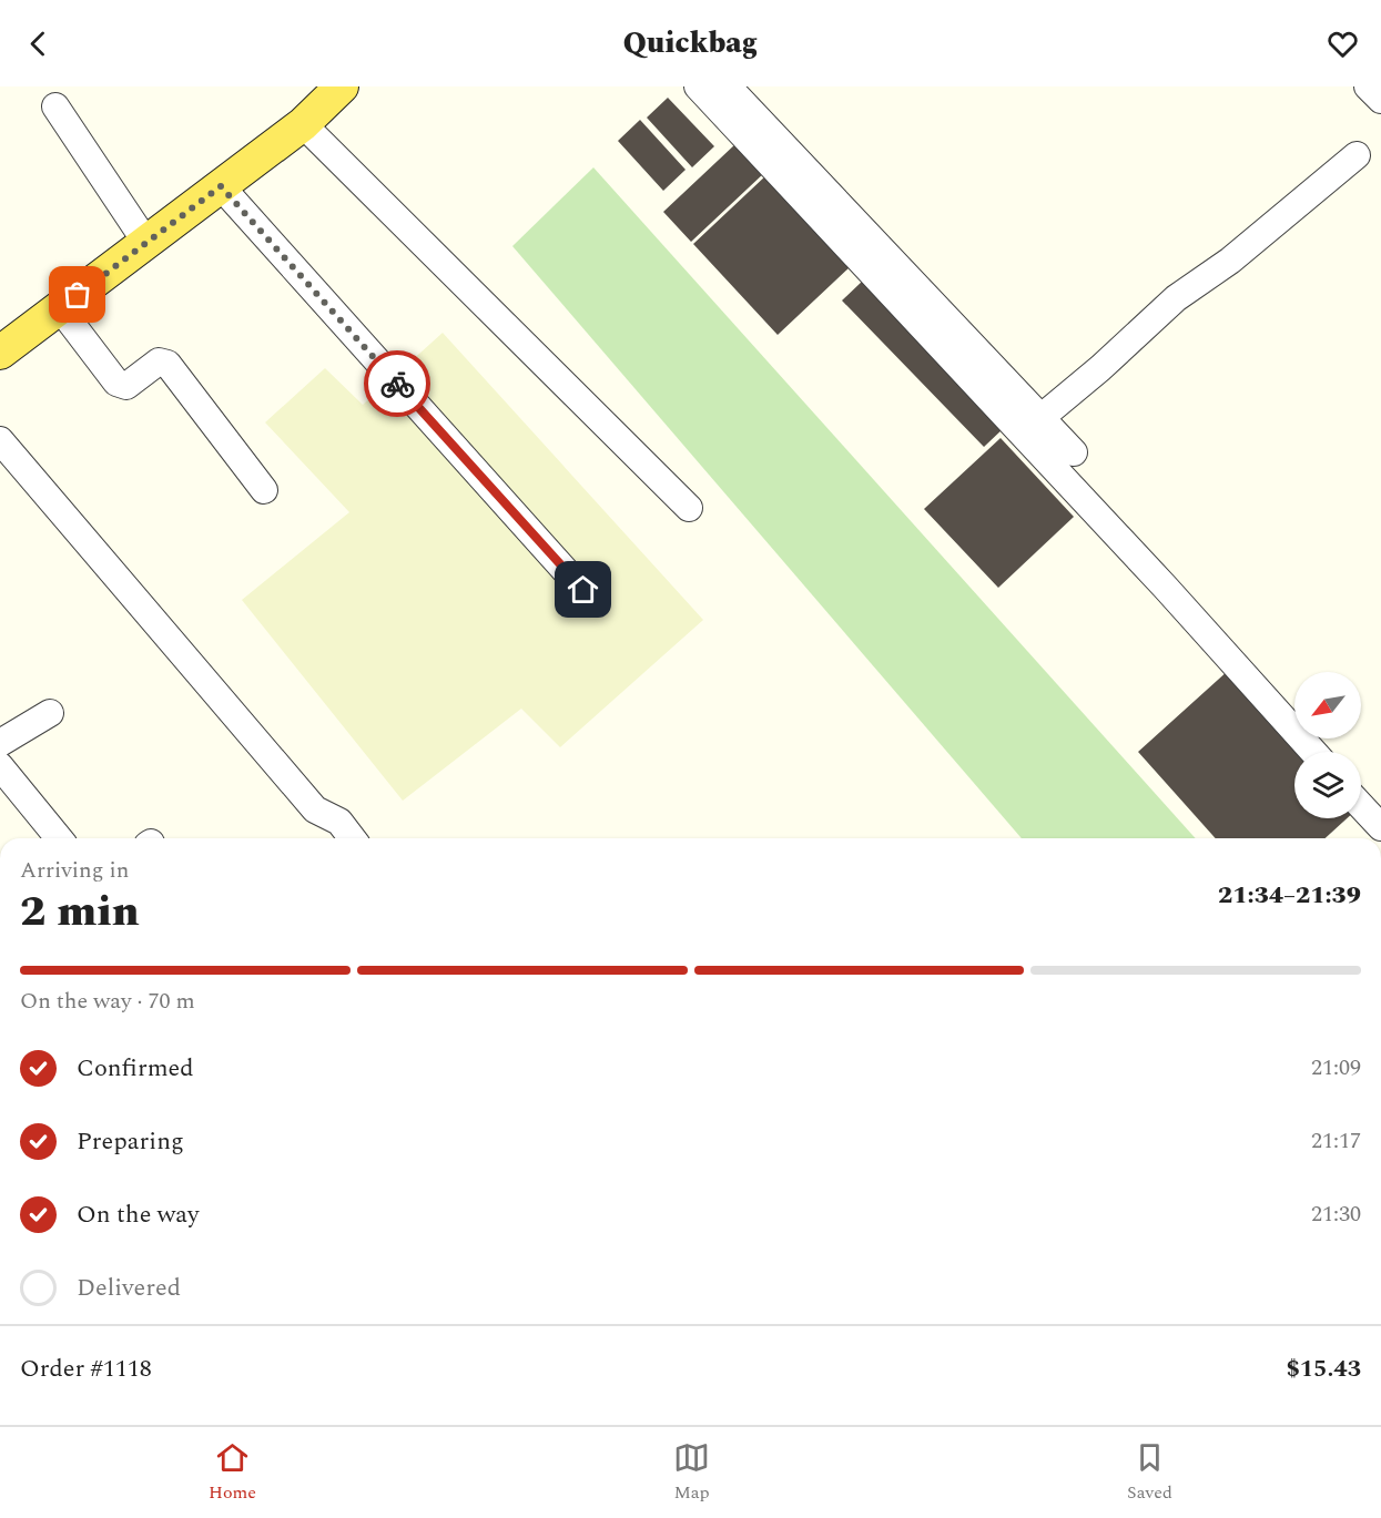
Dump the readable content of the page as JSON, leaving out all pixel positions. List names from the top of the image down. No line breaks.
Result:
{"north":"bottom left","page":{"header":"Quickbag","heading":["2 min","Arriving in","21:34–21:39"],"panel":["Order #1118","$15.43"],"bar":"On the way · 70 m","list":[["Confirmed","21:09"],["Preparing","21:17"],["On the way","21:30"],"Delivered"],"tabs":["Home","Map","Saved"]}}
